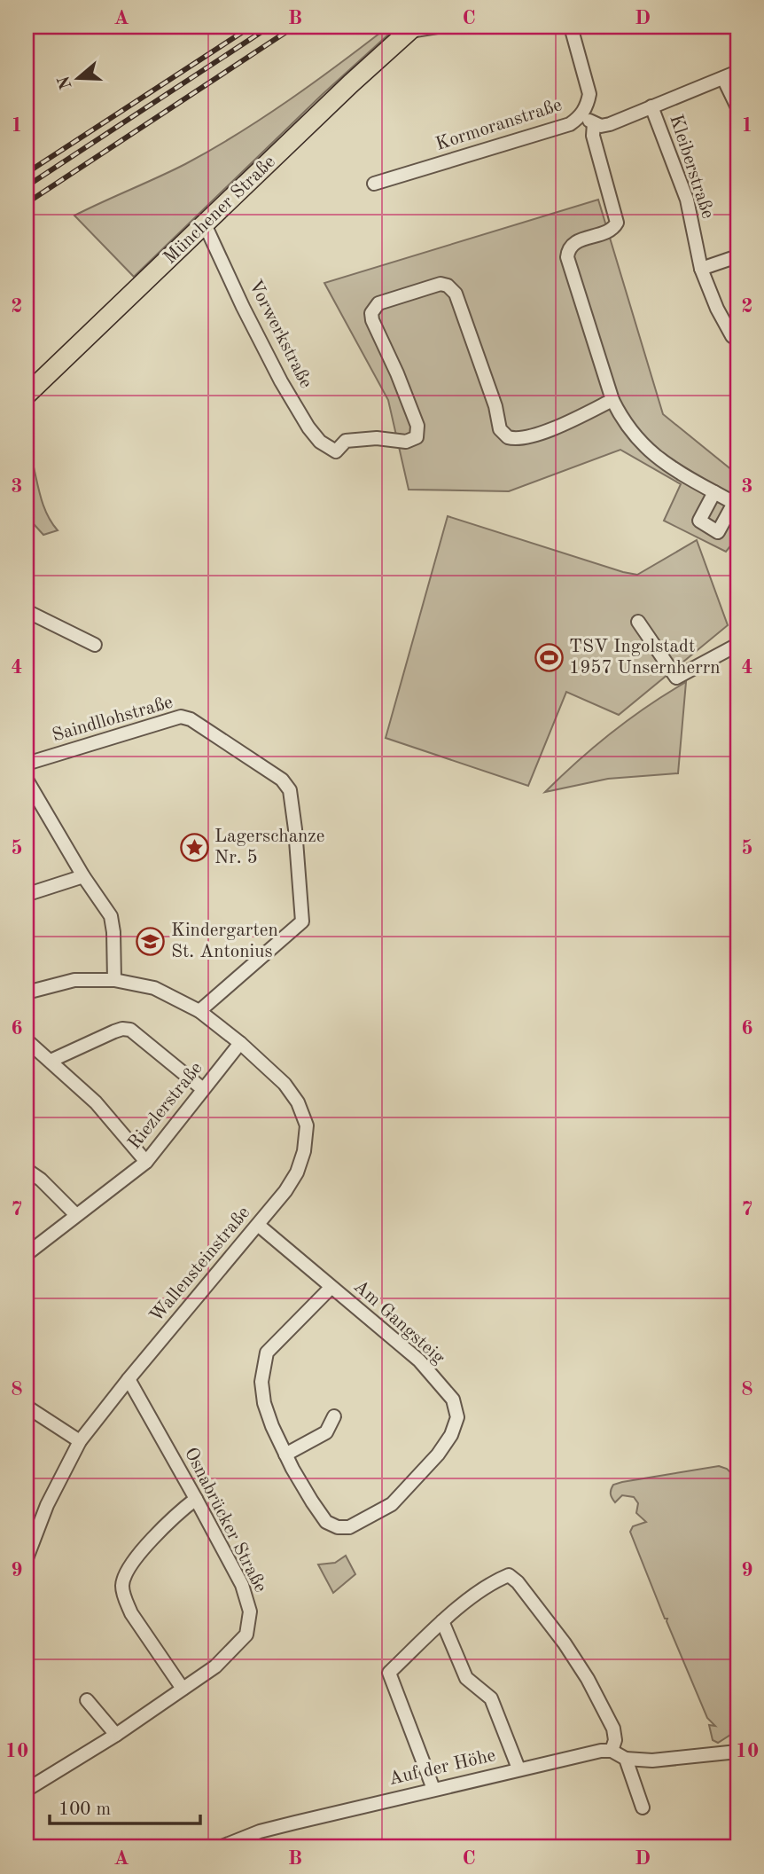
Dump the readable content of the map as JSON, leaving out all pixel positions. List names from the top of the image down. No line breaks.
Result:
{"streets":{"main road":["Münchener Straße"],"street":["Kormoranstraße","Kleiberstraße","Vorwerkstraße","Saindllohstraße","Riezlerstraße","Wallensteinstraße","Am Gangsteig","Osnabrücker Straße","Auf der Höhe"]},"crossings":[["Münchener Straße","Vorwerkstraße"],["Saindllohstraße","Wallensteinstraße"],["Riezlerstraße","Wallensteinstraße"],["Wallensteinstraße","Am Gangsteig"],["Wallensteinstraße","Osnabrücker Straße"]],"places":{"sports":["TSV Ingolstadt 1957 Unsernherrn"],"place":["Lagerschanze Nr. 5"],"school or university":["Kindergarten St. Antonius"]},"scale_bar":"100 m","north":"left","grid":{"columns":["A","B","C","D"],"rows":["1","2","3","4","5","6","7","8","9","10"]}}
